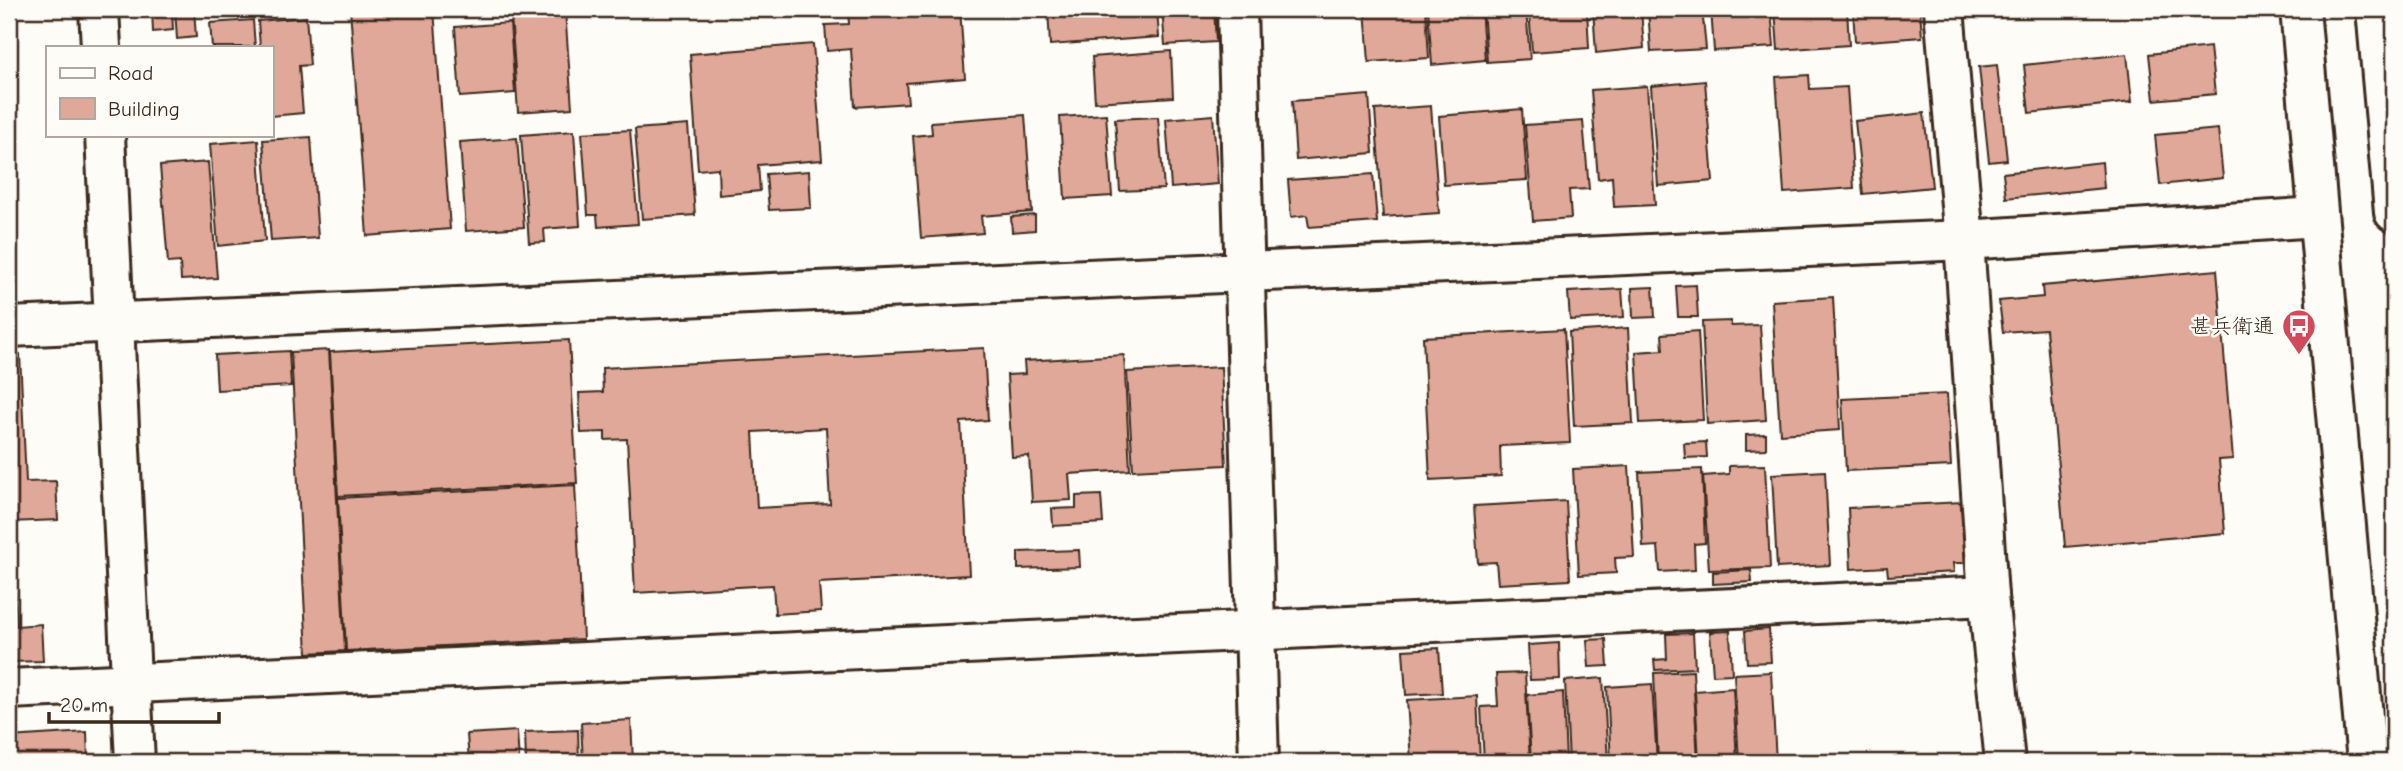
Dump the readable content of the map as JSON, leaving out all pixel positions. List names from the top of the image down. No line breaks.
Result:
{"places":{"bus stop":["甚兵衛通"]},"legend":["Road","Building"],"scale_bar":"20 m"}
